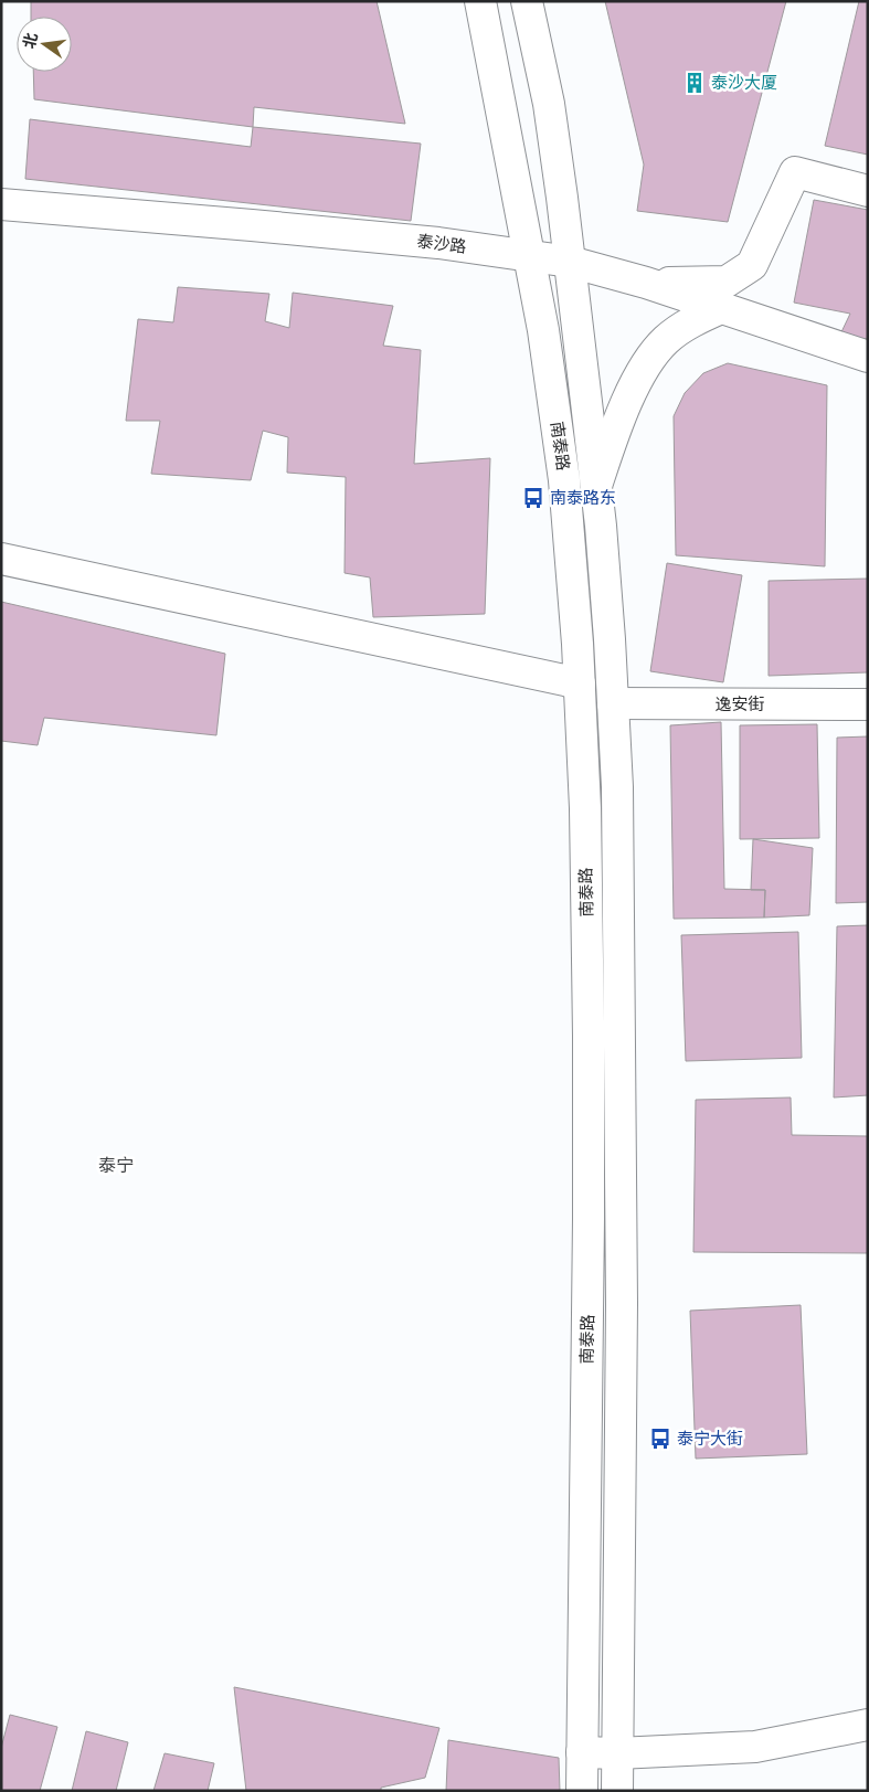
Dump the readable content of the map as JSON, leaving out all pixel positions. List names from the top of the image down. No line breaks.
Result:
{"streets":{"main road":["泰沙路","南泰路","逸安街"]},"crossings":[["泰沙路","南泰路"],["南泰路","逸安街"]],"districts":["泰宁"],"places":{"building":["泰沙大厦"],"bus stop":["南泰路东","泰宁大街"]},"north":"left"}
